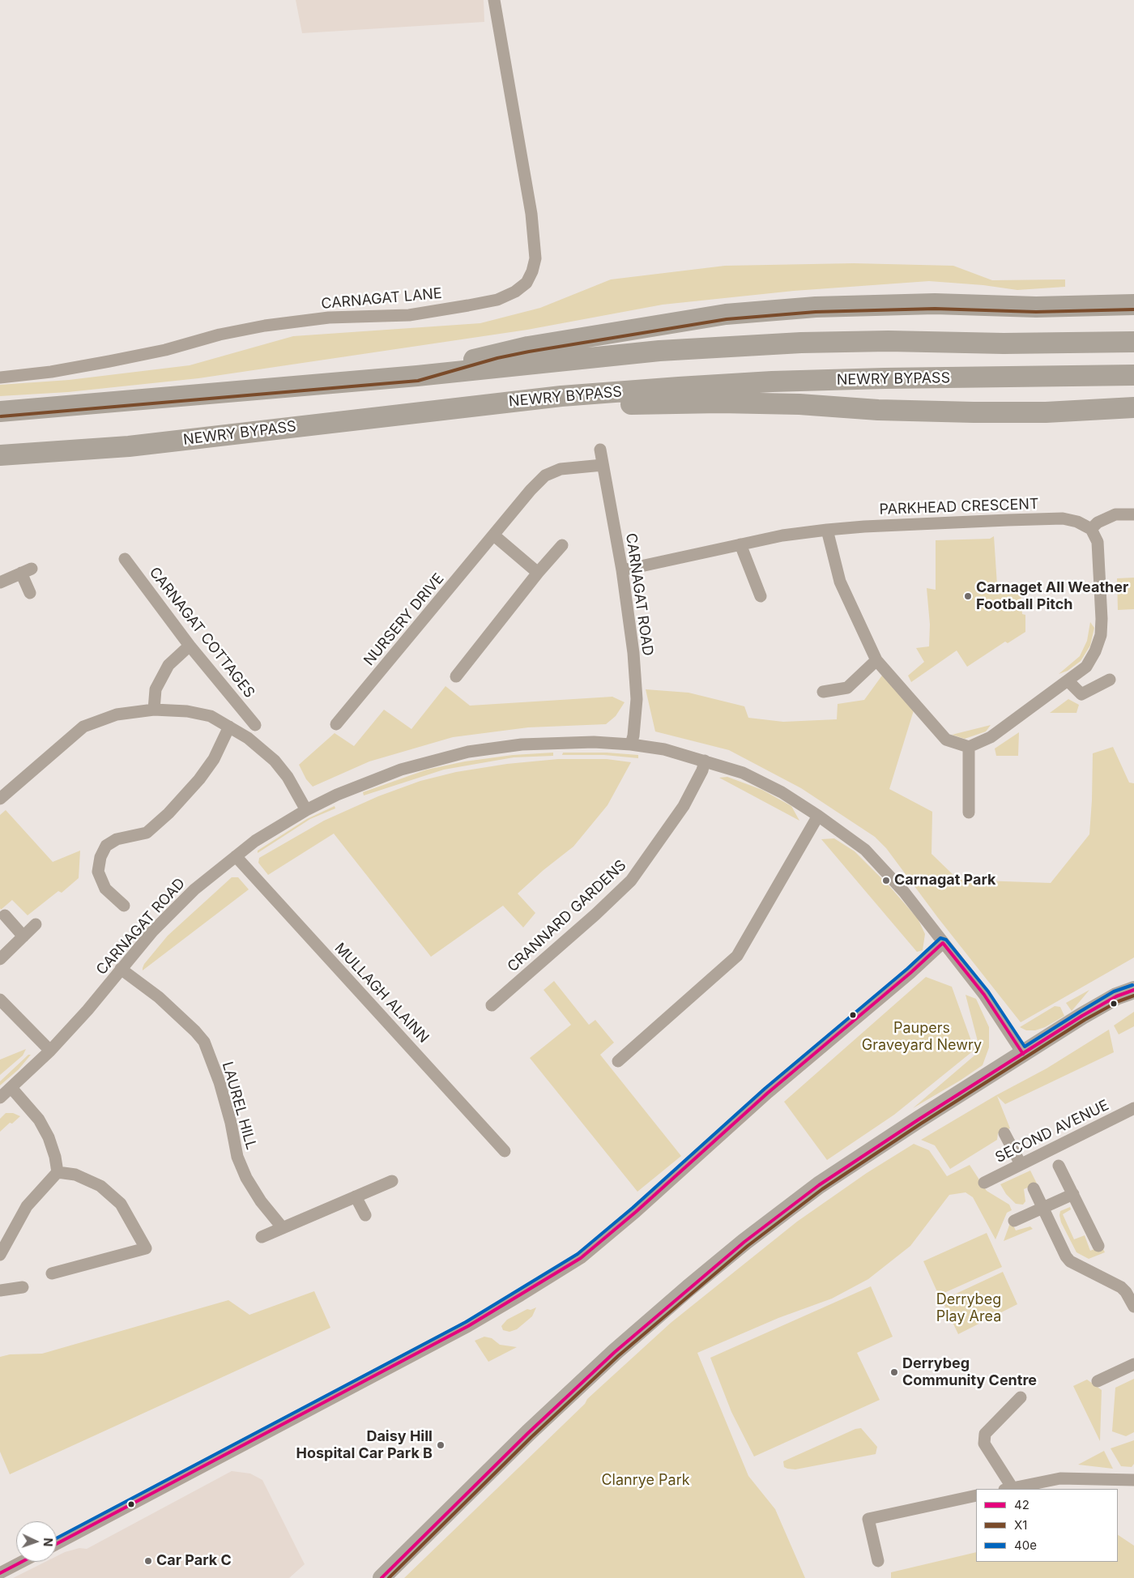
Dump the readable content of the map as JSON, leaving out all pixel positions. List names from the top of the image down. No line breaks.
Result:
{"streets":{"highway":["NEWRY BYPASS"],"street":["CARNAGAT LANE","PARKHEAD CRESCENT","CARNAGAT ROAD","NURSERY DRIVE","CARNAGAT COTTAGES","CRANNARD GARDENS","MULLAGH ALAINN","LAUREL HILL","SECOND AVENUE"]},"crossings":[["PARKHEAD CRESCENT","CARNAGAT ROAD"],["CARNAGAT ROAD","NURSERY DRIVE"],["CARNAGAT ROAD","CRANNARD GARDENS"],["CARNAGAT ROAD","MULLAGH ALAINN"],["CARNAGAT ROAD","LAUREL HILL"]],"parks":["Paupers Graveyard Newry","Derrybeg Play Area","Clanrye Park"],"places":["Carnaget All Weather Football Pitch","Carnagat Park","Derrybeg Community Centre","Daisy Hill Hospital Car Park B","Car Park C"],"lines":["transit line X1","transit line 40e","transit line 42"],"legend":["42","X1","40e"],"north":"right"}
